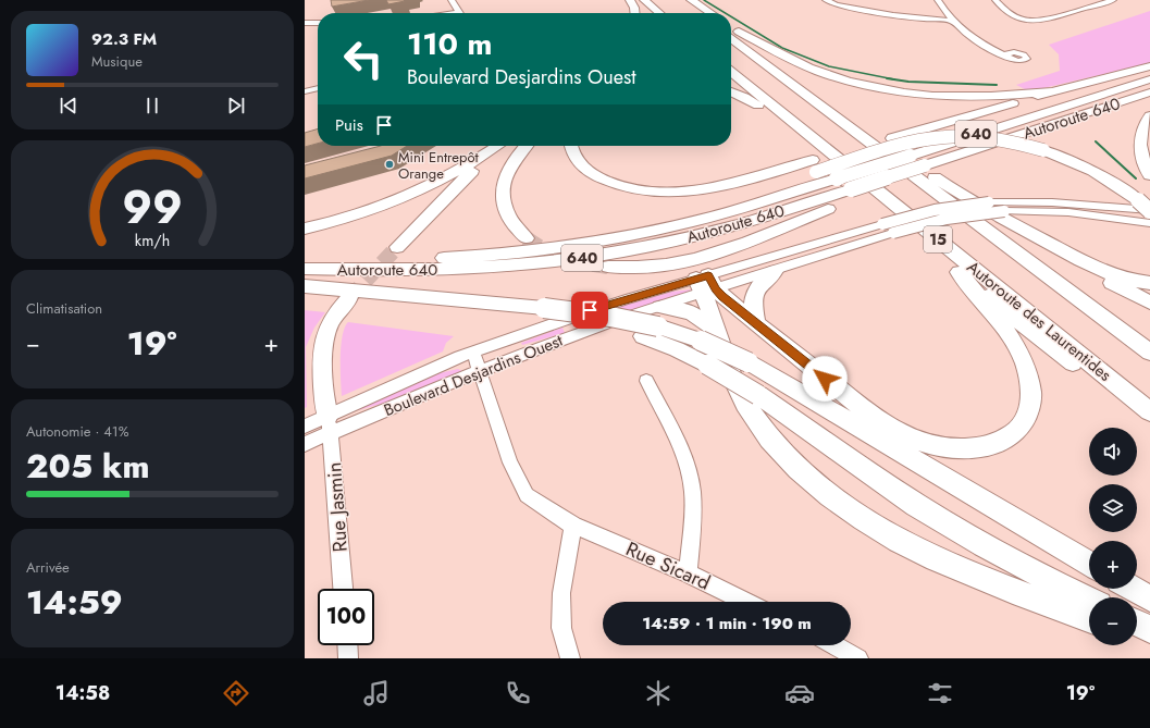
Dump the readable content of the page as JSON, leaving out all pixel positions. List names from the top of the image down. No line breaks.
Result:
{"streets":{"highway":["Autoroute 640","640","15","Autoroute des Laurentides"],"street":["Boulevard Desjardins Ouest","Rue Jasmin","Rue Sicard"]},"crossings":[["Boulevard Desjardins Ouest","Rue Jasmin"],["Boulevard Desjardins Ouest","Rue Sicard"]],"places":["Mini Entrepôt Orange"],"page":{"turn":["110 m","Boulevard Desjardins Ouest"],"song":["92.3 FM","Musique"],"then":"Puis","tile":["Climatisation",["Autonomie · 41%","205 km"],["Arrivée","14:59"]],"heat":["−","19°","+"],"map_buttons":["+","−"],"limit":"100","trip":"14:59 · 1 min · 190 m","tabs":["14:58","19°"],"gauge":["99","km/h"]}}
